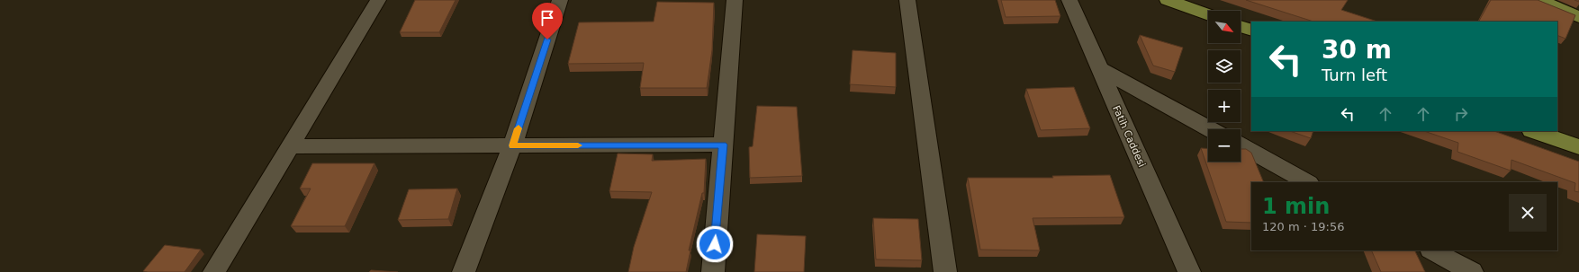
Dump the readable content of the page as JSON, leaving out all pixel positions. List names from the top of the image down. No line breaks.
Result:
{"streets":{"street":["Fatih Caddesi"]},"north":"bottom right","page":{"map_buttons":["+","−"],"turn":["30 m","Turn left"],"heading":["1 min","120 m · 19:56"]}}
